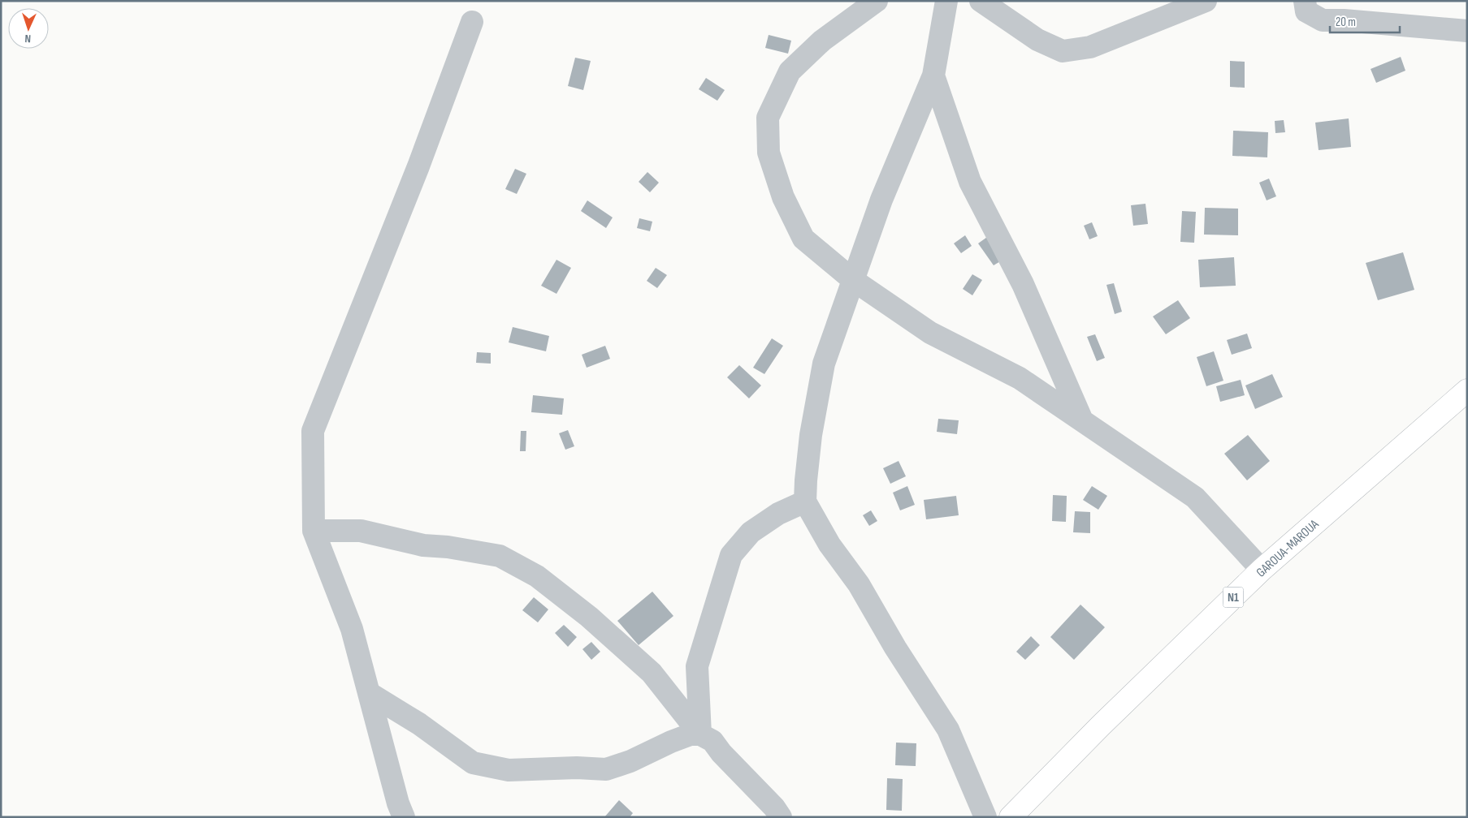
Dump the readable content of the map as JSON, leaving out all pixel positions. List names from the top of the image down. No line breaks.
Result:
{"streets":{"highway":["GAROUA-MAROUA","N1"]},"scale_bar":"20 m","north":"bottom"}
